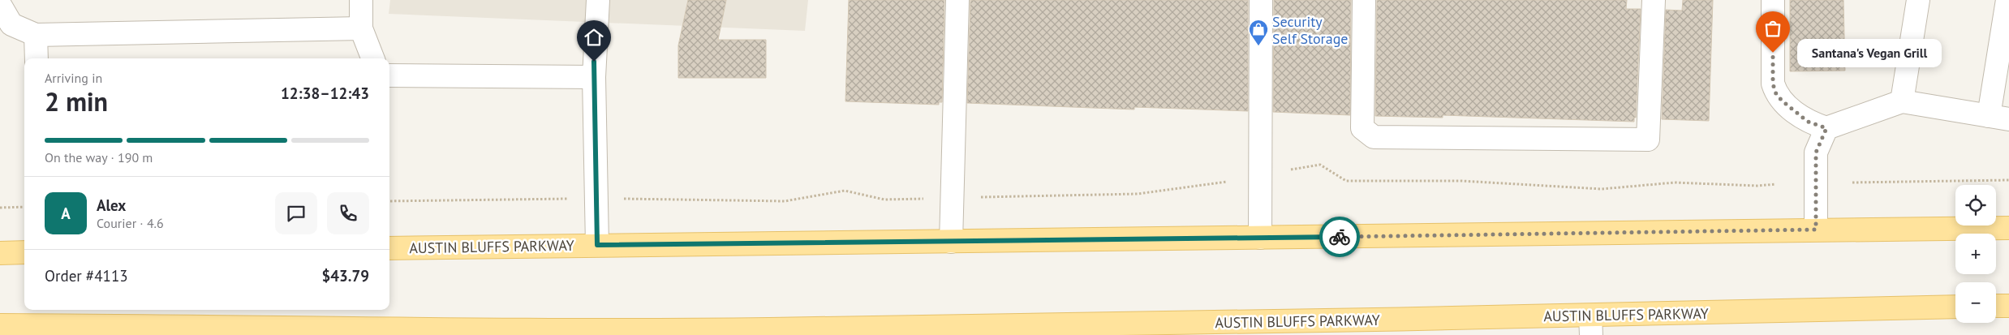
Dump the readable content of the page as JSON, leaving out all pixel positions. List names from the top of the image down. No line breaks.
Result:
{"streets":{"main road":["AUSTIN BLUFFS PARKWAY"]},"places":{"shop":["Security Self Storage"],"other":["Santana's Vegan Grill"]},"page":{"bubble":"Santana's Vegan Grill","heading":["2 min","Arriving in","12:38–12:43"],"panel":["Alex","Courier · 4.6","Order #4113","$43.79"],"bar":"On the way · 190 m","map_buttons":["+","−"],"round":"A"}}
